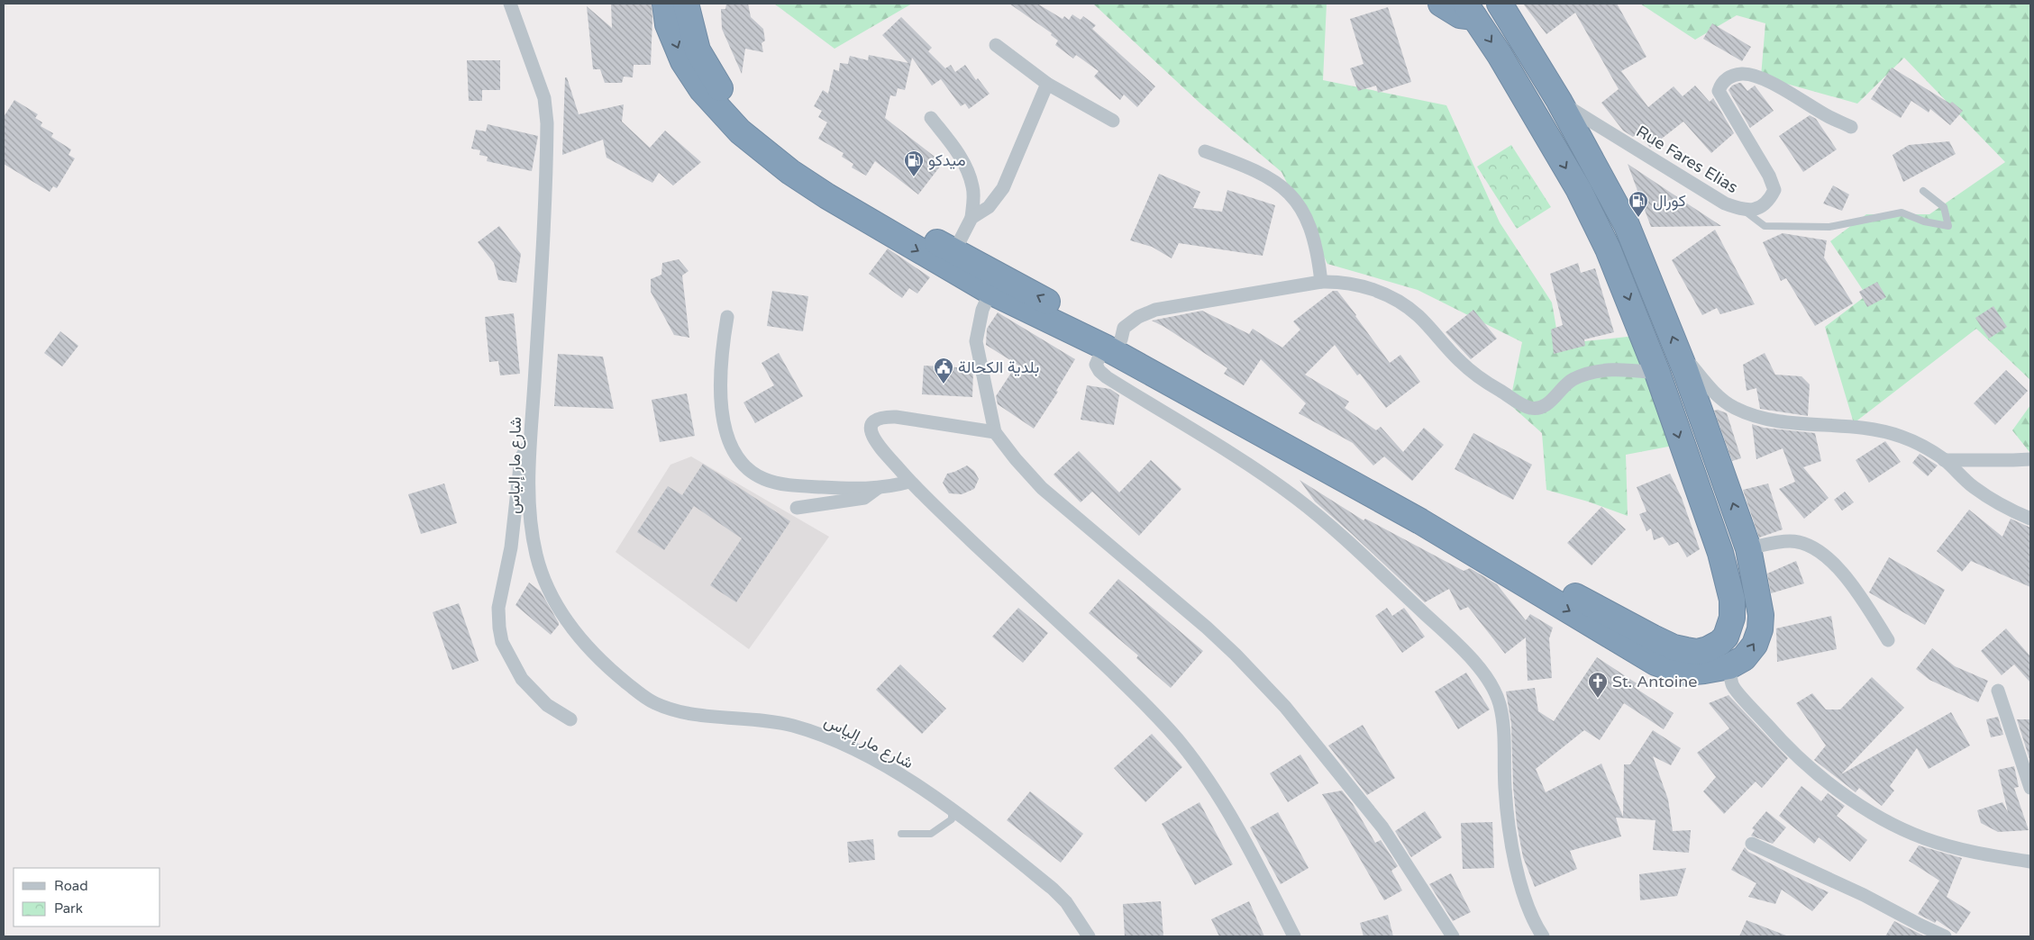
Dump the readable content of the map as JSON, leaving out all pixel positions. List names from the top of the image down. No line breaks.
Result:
{"streets":{"street":["Rue Fares Elias","شارع مار إلياس"]},"places":{"fuel station":["ميدكو","كورال"],"public building":["بلدية الكحالة"],"church":["St. Antoine"]},"legend":["Road","Park"]}
